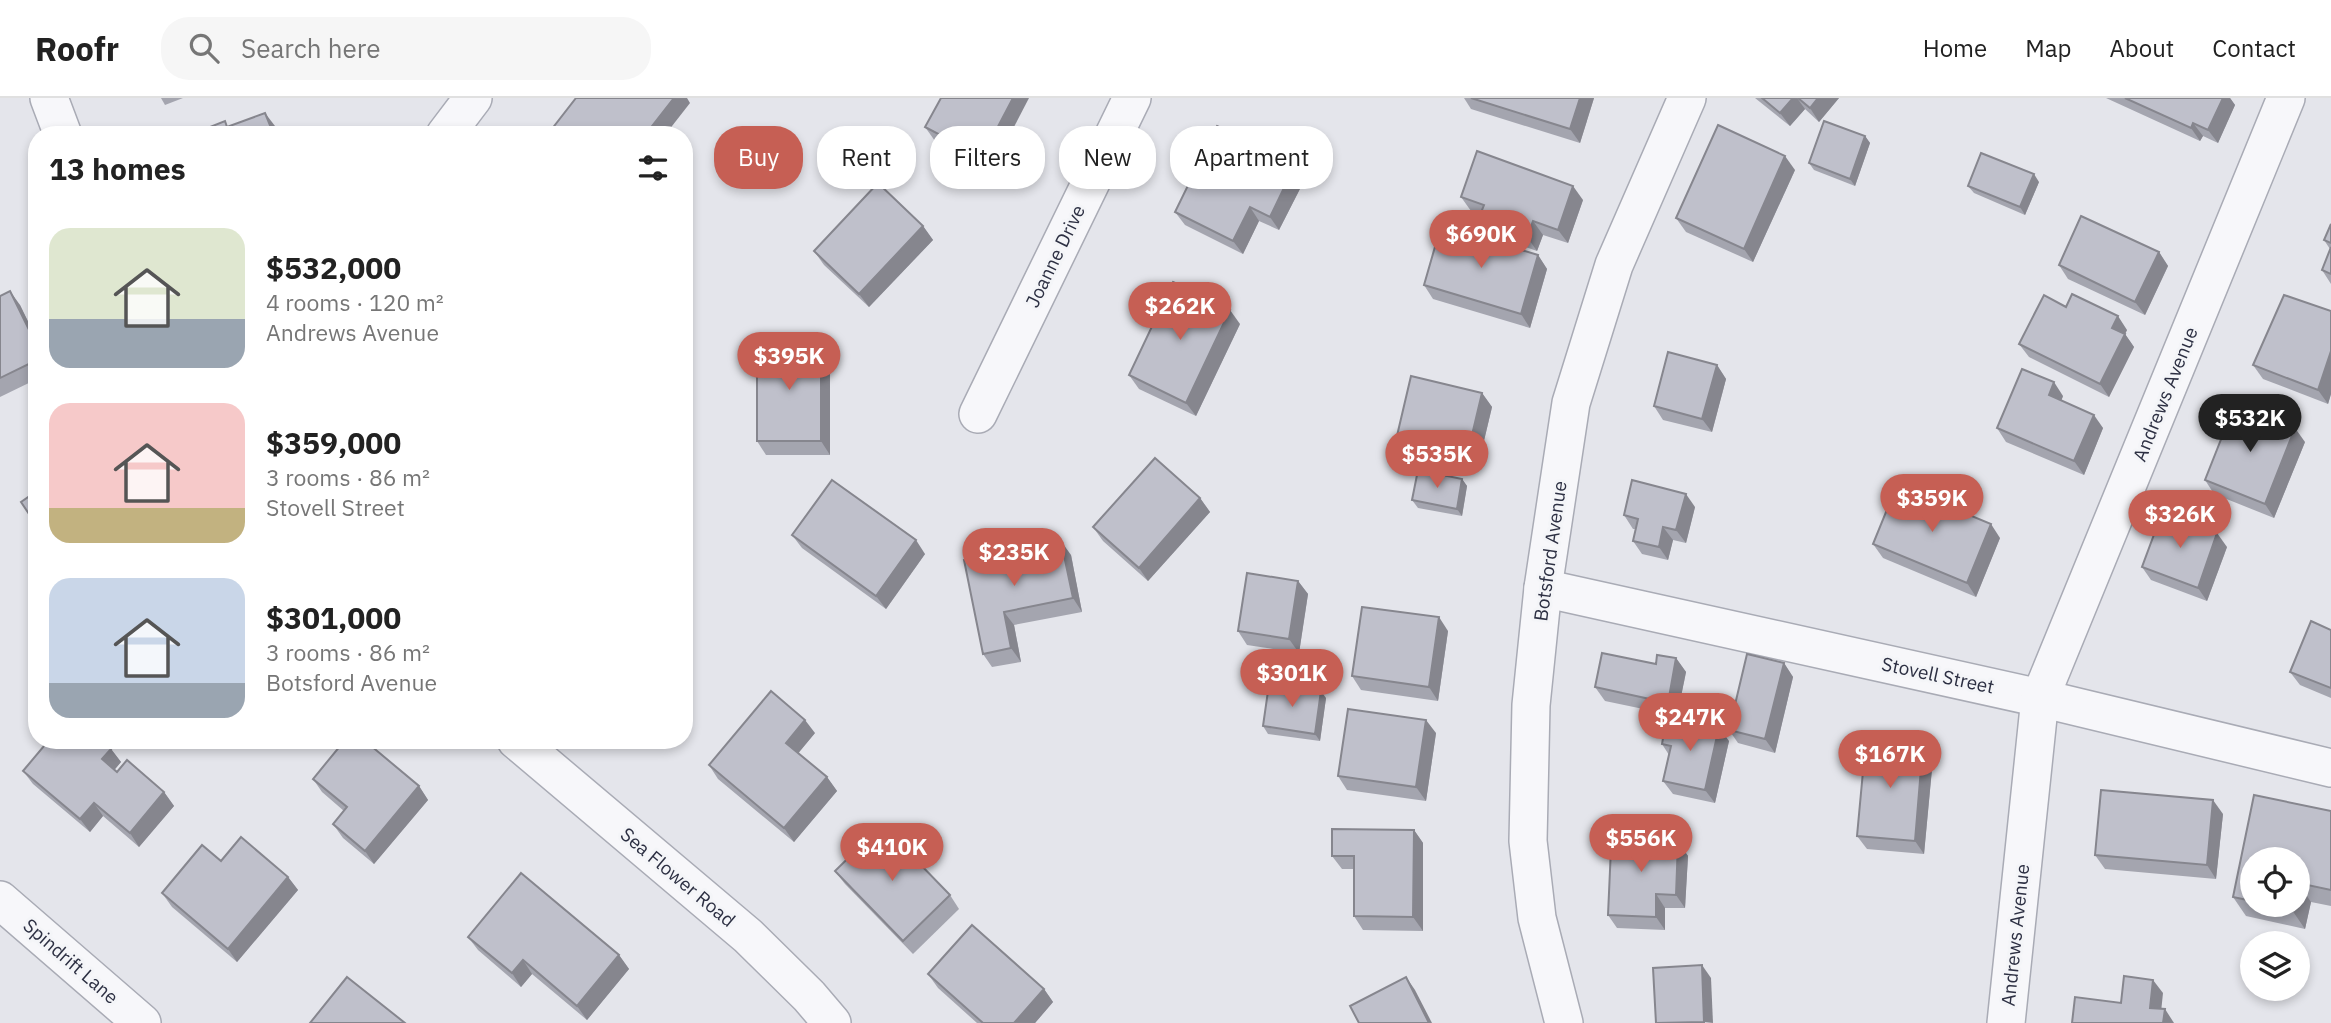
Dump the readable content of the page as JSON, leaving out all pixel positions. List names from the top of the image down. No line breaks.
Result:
{"streets":{"street":["Joanne Drive","Andrews Avenue","Botsford Avenue","Stovell Street","Sea Flower Road","Spindrift Lane"]},"crossings":[["Andrews Avenue","Stovell Street"],["Botsford Avenue","Stovell Street"]],"page":{"header":"Roofr","search":"Search here","nav":["Home","Map","About","Contact"],"chip":["Buy","Rent","Filters","New","Apartment"],"heading":"13 homes","price":["$690K","$262K","$395K","$532K","$535K","$359K","$326K","$235K","$301K","$247K","$167K","$556K","$410K"],"list":[{"name":"$532,000","note":"4 rooms · 120 m² · Andrews Avenue"},{"name":"$359,000","note":"3 rooms · 86 m² · Stovell Street"},{"name":"$301,000","note":"3 rooms · 86 m² · Botsford Avenue"}]}}
